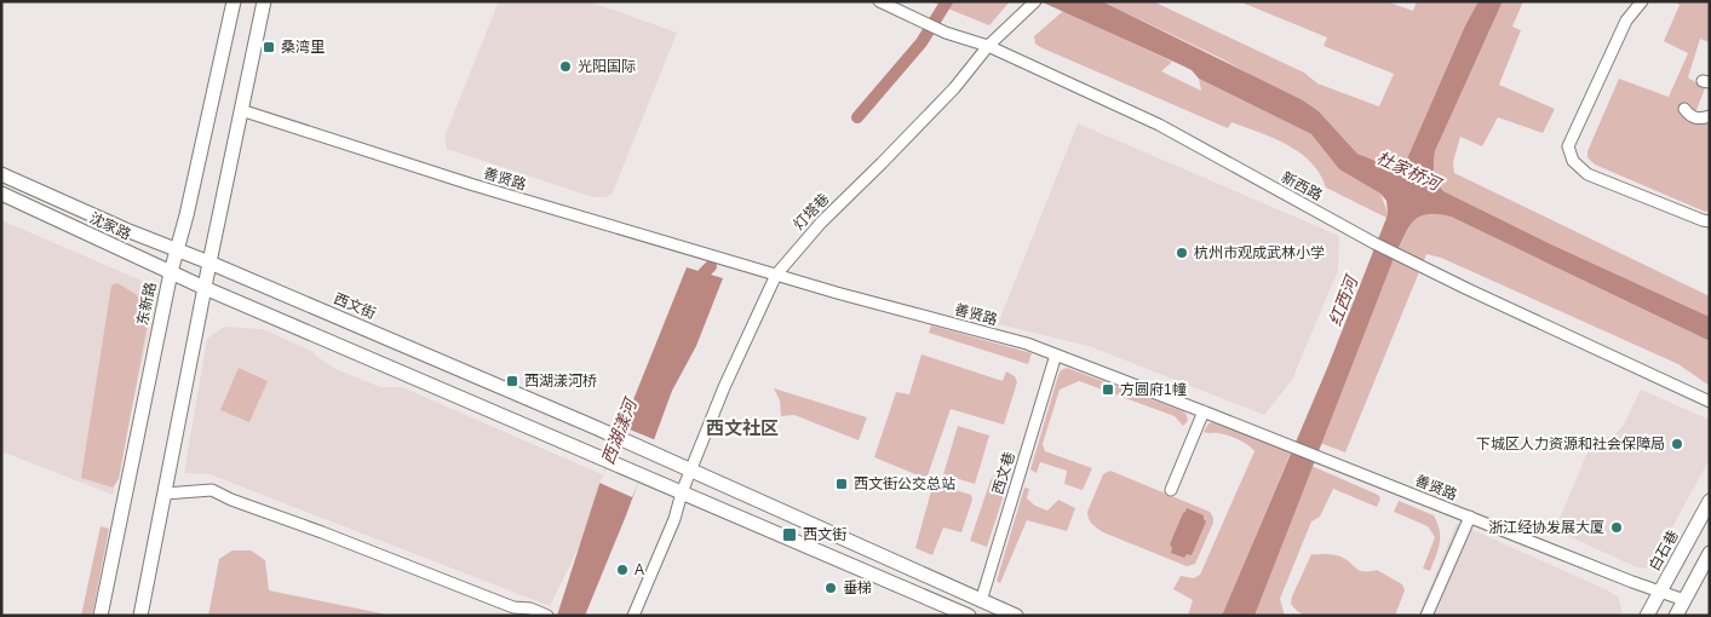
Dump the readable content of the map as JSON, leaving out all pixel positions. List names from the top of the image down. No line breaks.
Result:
{"streets":{"main road":["沈家路","东新路","西文街","白石巷"],"street":["善贤路","新西路","灯塔巷","西文巷"]},"crossings":[["善贤路","灯塔巷"],["善贤路","西文巷"],["善贤路","白石巷"],["新西路","灯塔巷"],["灯塔巷","西文街"],["沈家路","东新路"],["沈家路","西文街"],["东新路","西文街"],["西文街","西文巷"]],"districts":["西文社区"],"water":["杜家桥河","红西河","西湖漾河"],"places":{"transit":["桑湾里","西湖漾河桥","方圆府1幢","西文街公交总站","西文街"],"other":["光阳国际","杭州市观成武林小学","下城区人力资源和社会保障局","浙江经协发展大厦","A","垂梯"]}}
